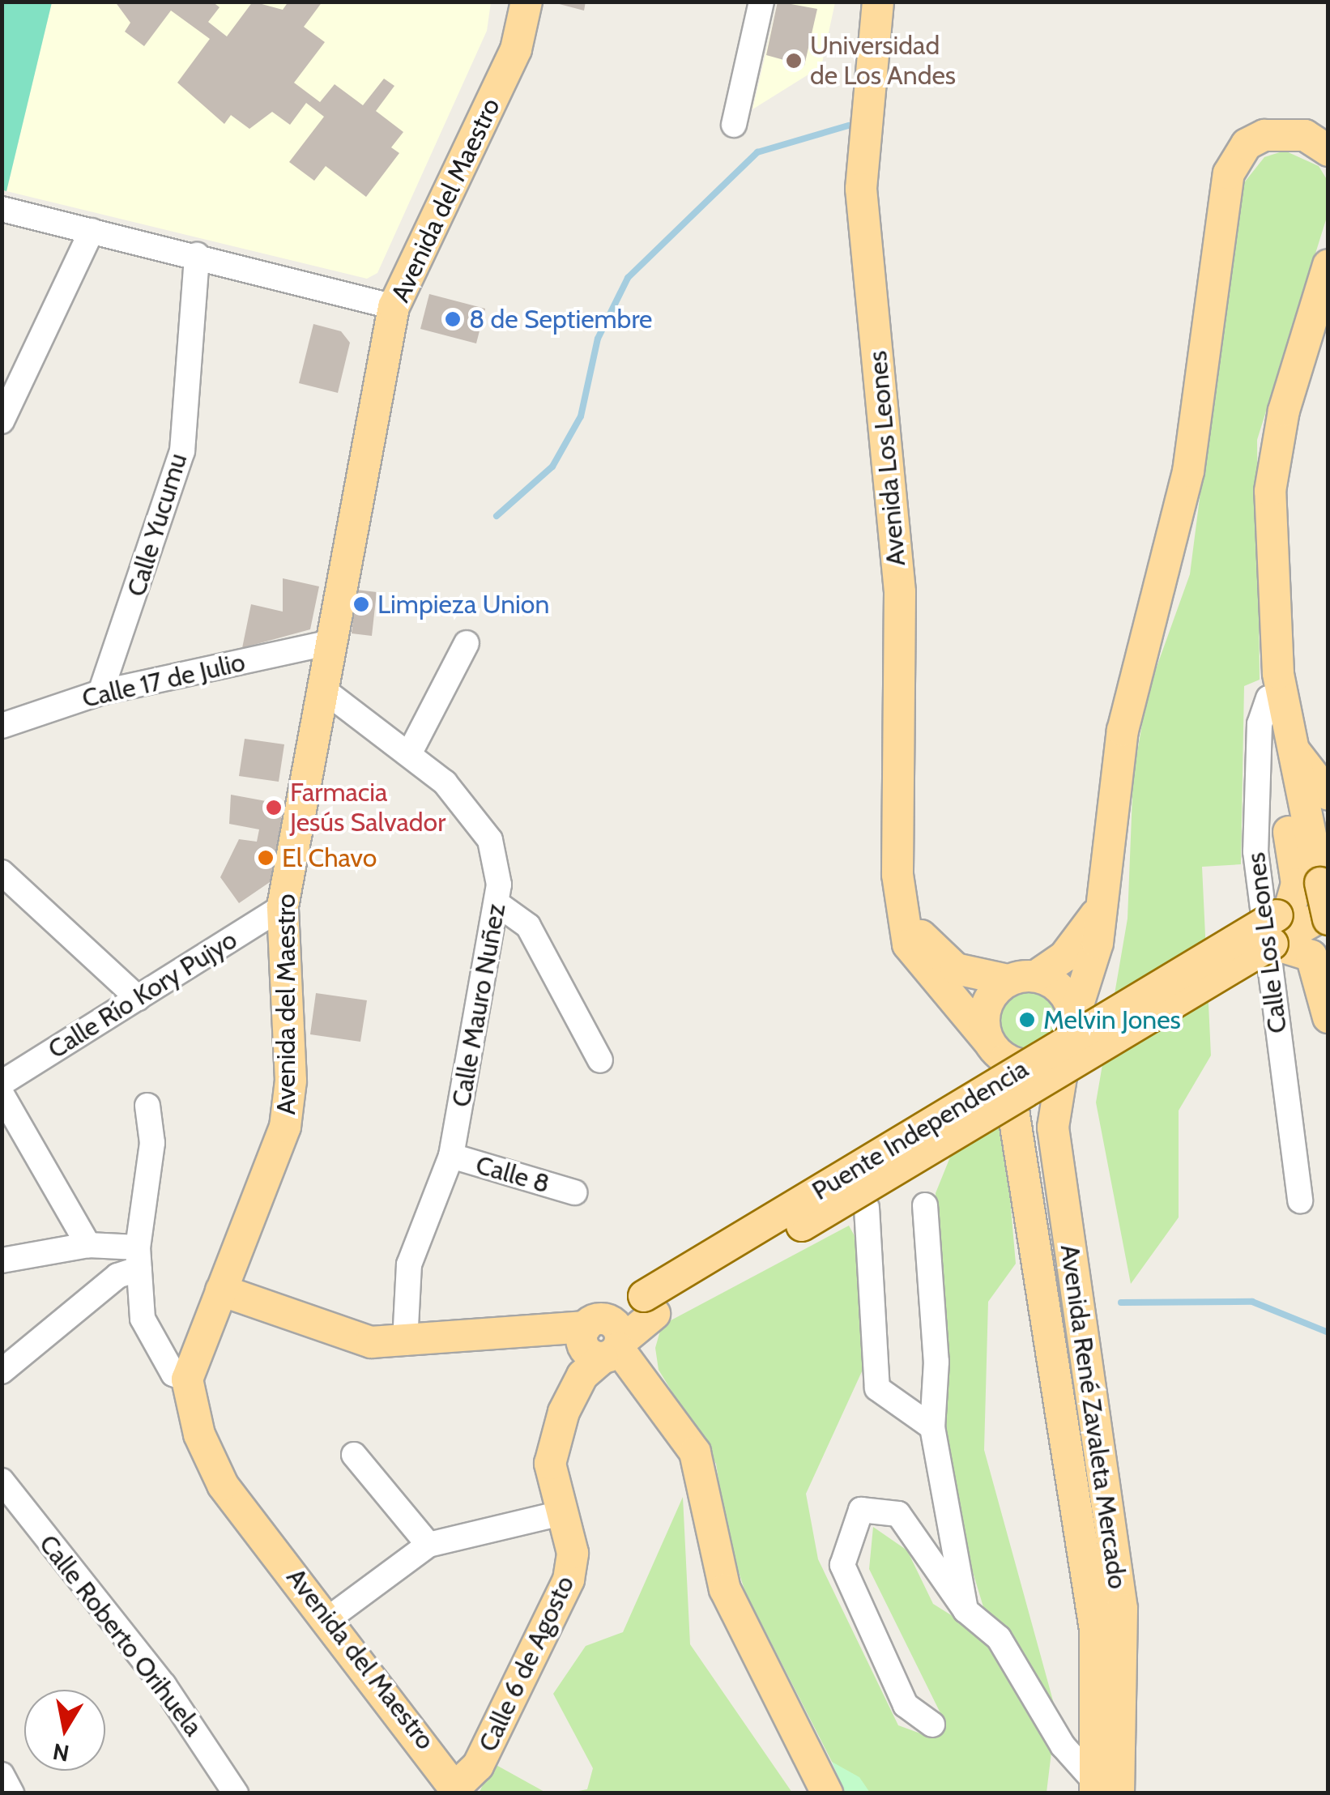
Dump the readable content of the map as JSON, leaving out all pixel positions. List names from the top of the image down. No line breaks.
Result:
{"streets":{"main road":["Avenida del Maestro","Avenida Los Leones","Puente Independencia","Avenida René Zavaleta Mercado","Calle 6 de Agosto"],"street":["Calle Yucumu","Calle 17 de Julio","Calle Los Leones","Calle Río Kory Pujyo","Calle Mauro Nuñez","Calle 8","Calle Roberto Orihuela"]},"crossings":[["Avenida del Maestro","Calle 17 de Julio"],["Avenida del Maestro","Calle Río Kory Pujyo"],["Avenida del Maestro","Calle Mauro Nuñez"],["Avenida del Maestro","Calle 6 de Agosto"],["Avenida Los Leones","Avenida René Zavaleta Mercado"],["Calle Yucumu","Calle 17 de Julio"],["Calle Mauro Nuñez","Calle 8"],["Puente Independencia","Calle 6 de Agosto"]],"places":["Universidad de Los Andes","8 de Septiembre","Limpieza Union","Farmacia Jesús Salvador","El Chavo","Melvin Jones"],"north":"bottom"}
